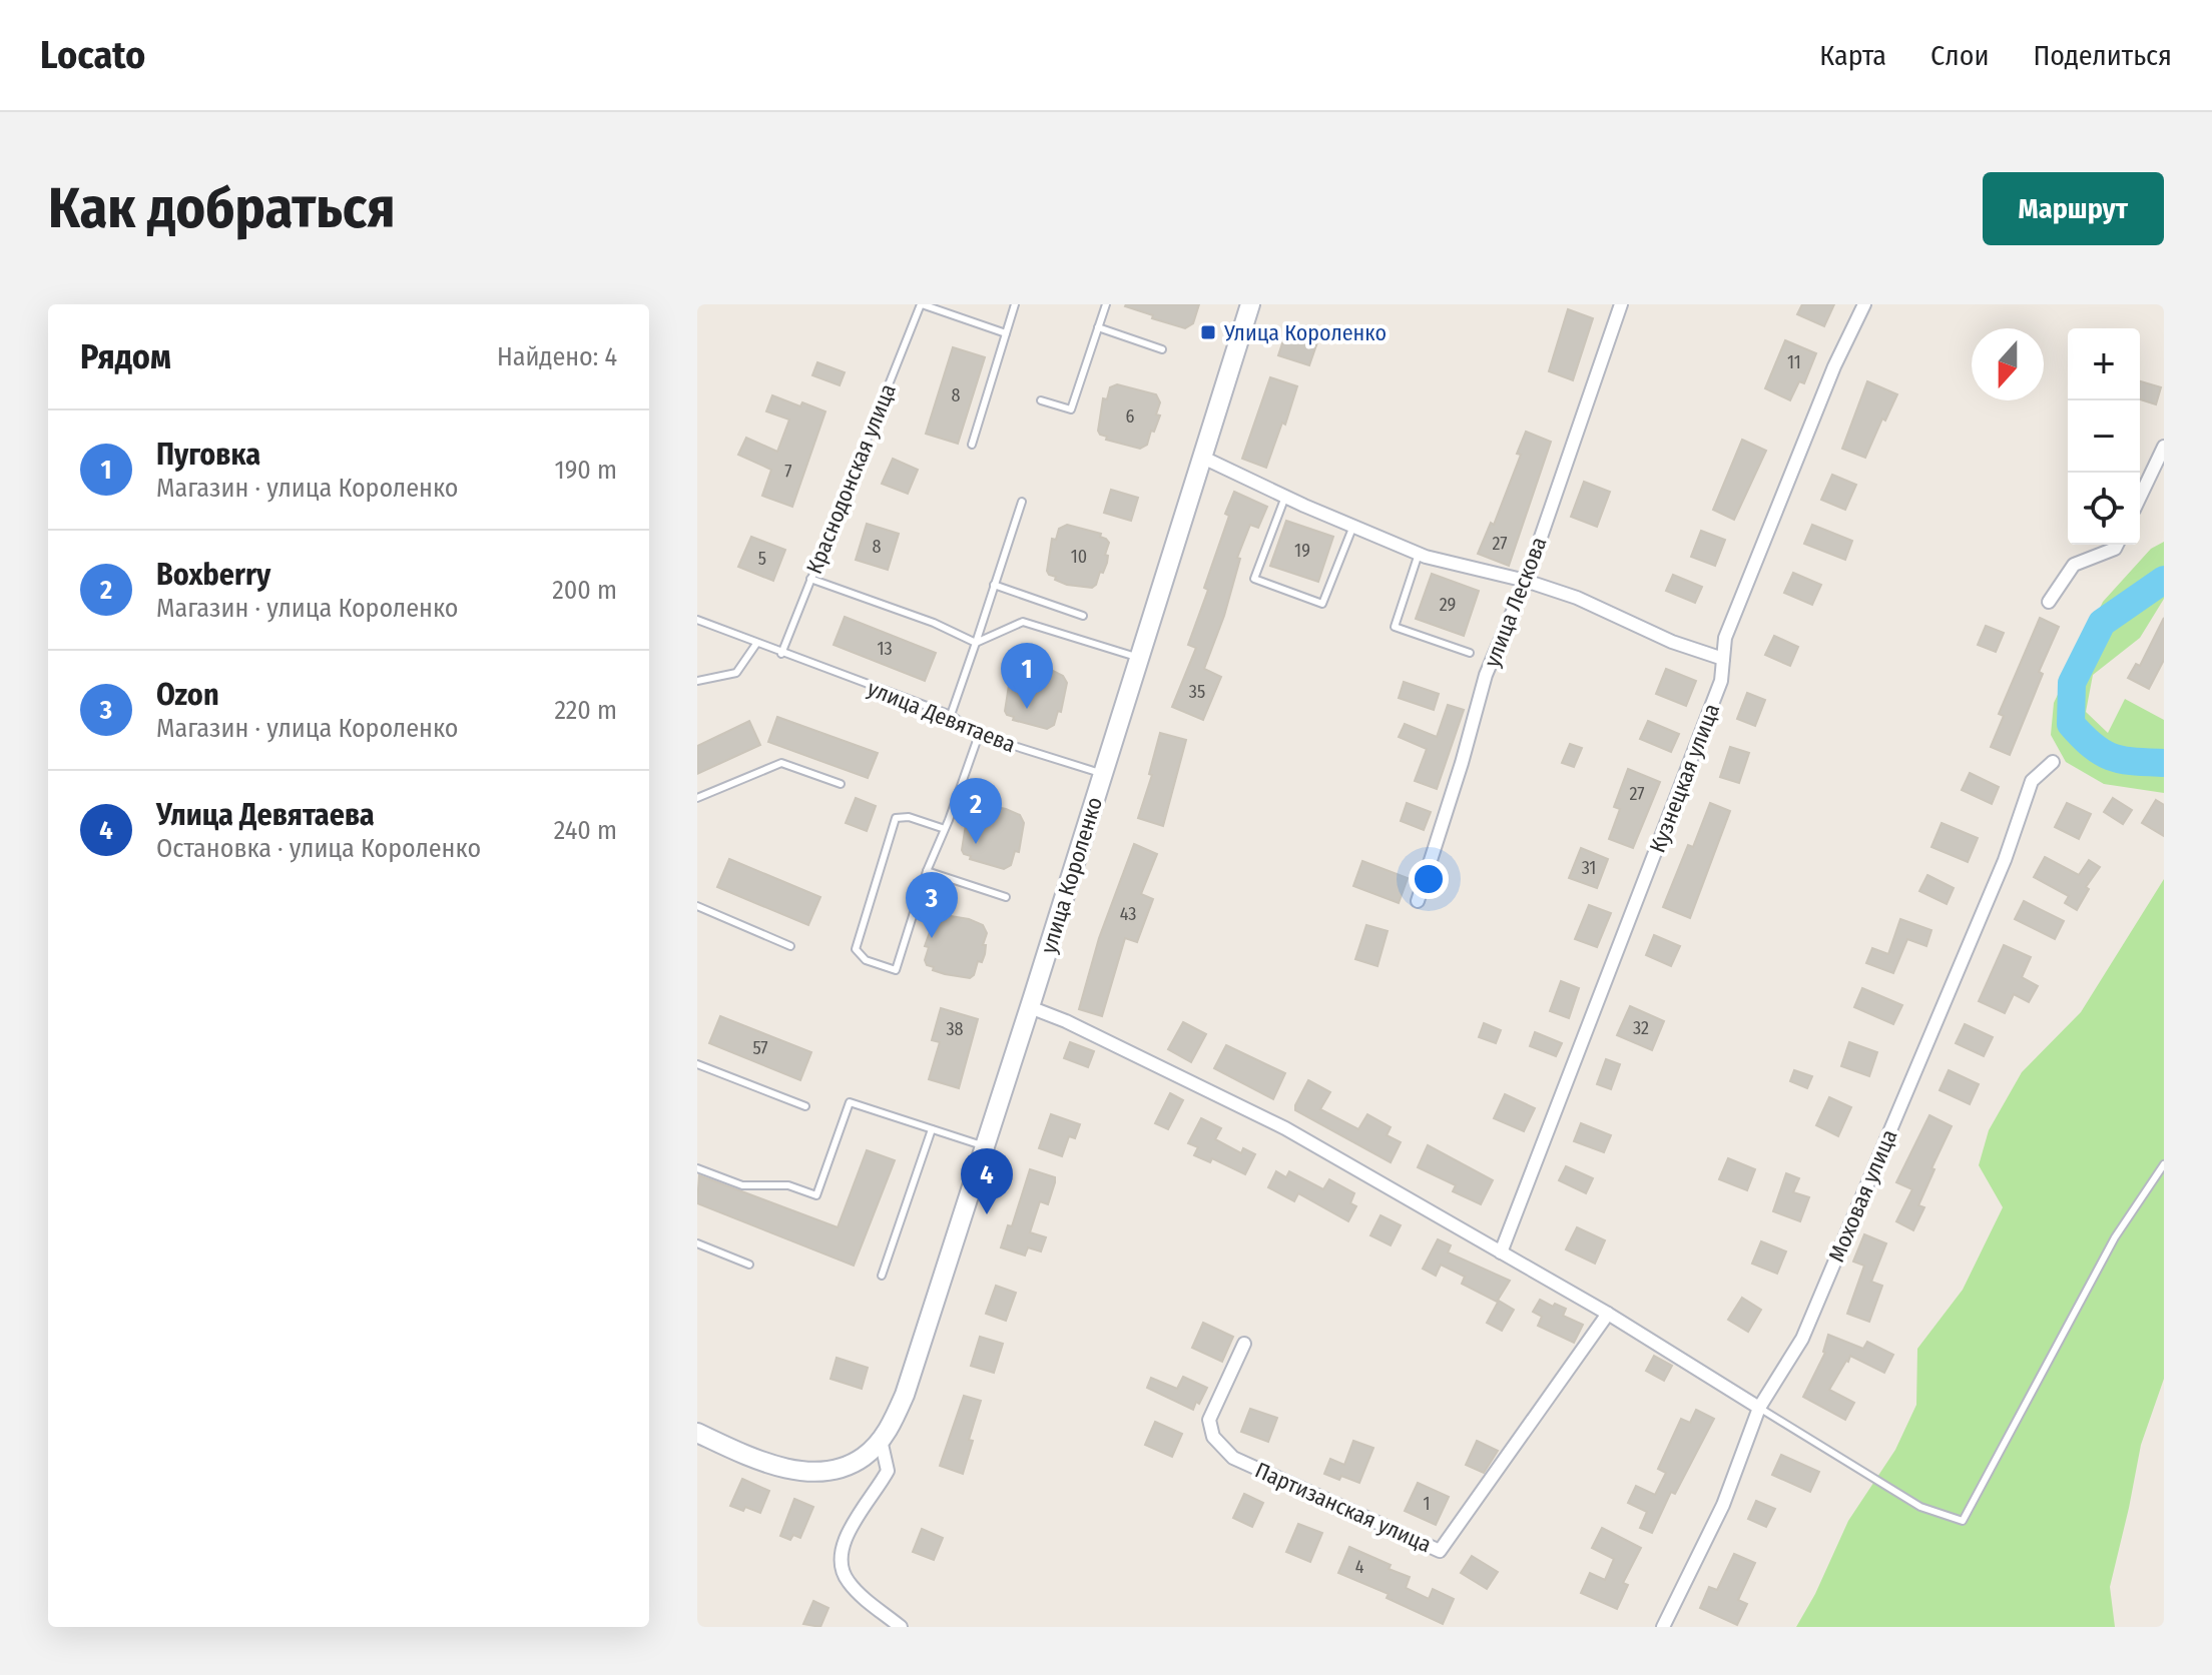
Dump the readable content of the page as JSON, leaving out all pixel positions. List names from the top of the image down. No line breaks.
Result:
{"streets":{"street":["улица Лескова","Кузнецкая улица","улица Короленко","Моховая улица","Партизанская улица"],"lane":["Краснодонская улица","улица Девятаева"]},"crossings":[["Краснодонская улица","улица Девятаева"],["улица Девятаева","улица Короленко"]],"places":{"transit":["Улица Короленко"]},"house_numbers":["11","8","6","7","27","8","19","10","5","29","13","35","27","31","43","32","38","57","1","4"],"north":"bottom","page":{"header":"Locato","nav":["Карта","Слои","Поделиться"],"buttons":"Маршрут","title":"Как добраться","heading":["Рядом","Найдено: 4"],"map_buttons":["+","−"],"list":[{"mark":"1","name":"Пуговка","note":"Магазин · улица Короленко","value":"190 m"},{"mark":"2","name":"Boxberry","note":"Магазин · улица Короленко","value":"200 m"},{"mark":"3","name":"Ozon","note":"Магазин · улица Короленко","value":"220 m"},{"mark":"4","name":"Улица Девятаева","note":"Остановка · улица Короленко","value":"240 m"}],"pins":["1","2","3","4"]}}
